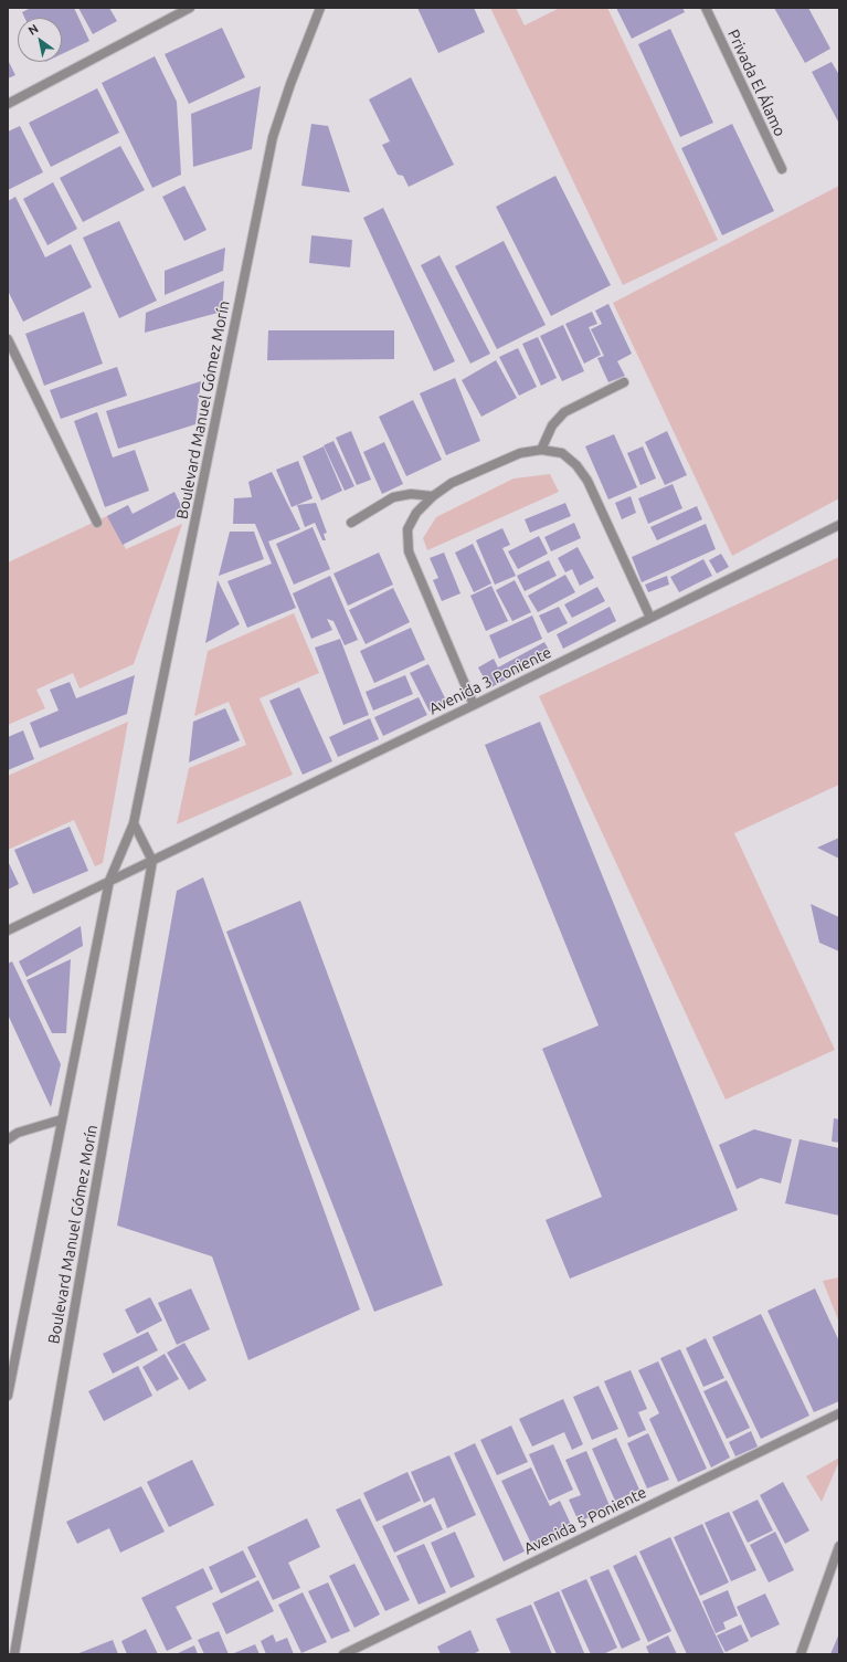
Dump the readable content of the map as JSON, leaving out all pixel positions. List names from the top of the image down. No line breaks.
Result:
{"streets":{"street":["Privada El Álamo","Boulevard Manuel Gómez Morín","Avenida 3 Poniente","Avenida 5 Poniente"]},"crossings":[["Boulevard Manuel Gómez Morín","Avenida 3 Poniente"]],"north":"top left"}
